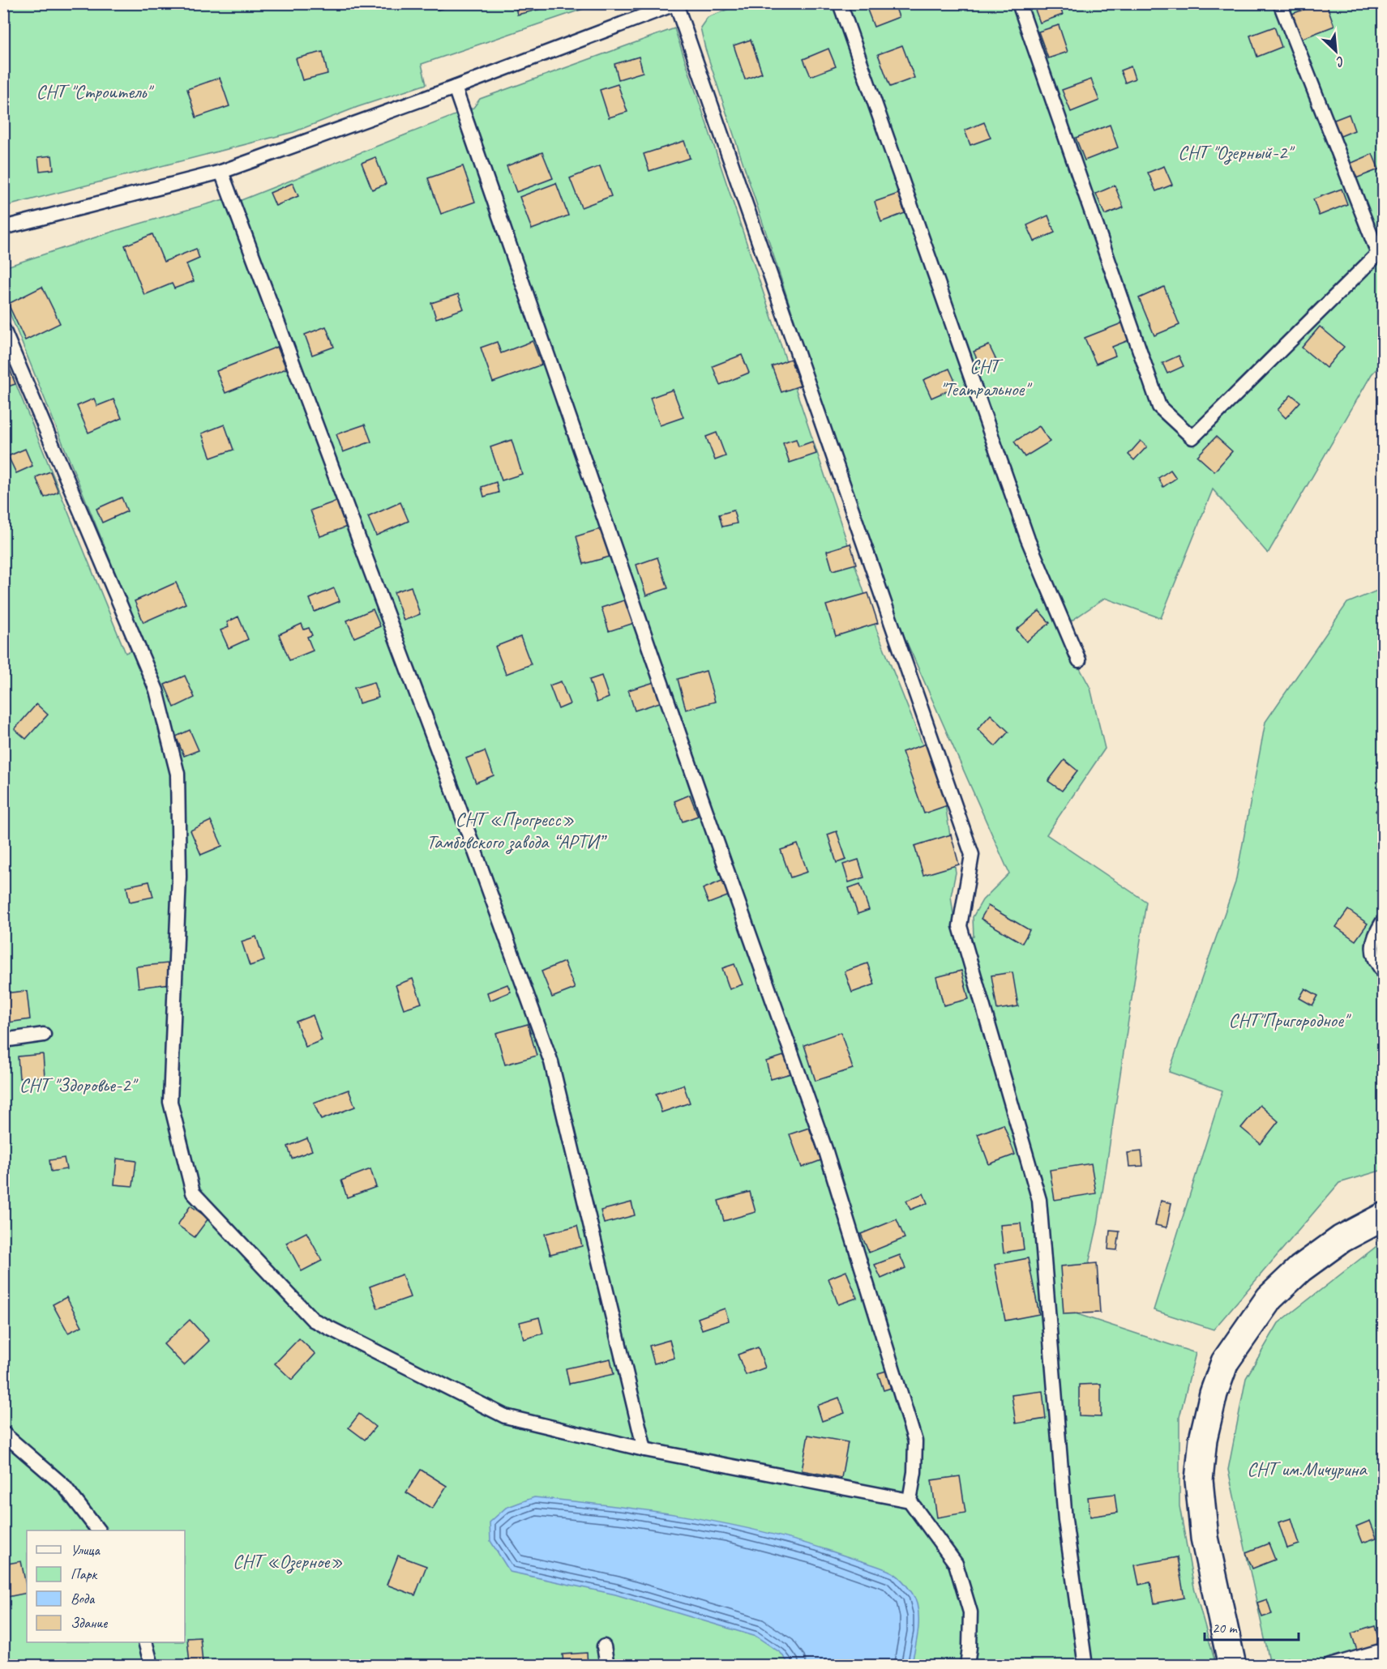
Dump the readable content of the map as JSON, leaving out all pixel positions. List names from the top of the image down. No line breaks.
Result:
{"parks":["СНТ \"Строитель\"","СНТ \"Озерный-2\"","СНТ \"Театральное\"","СНТ «Прогресс» Тамбовского завода “АРТИ”","СНТ\"Пригородное\"","СНТ \"Здоровье-2\"","СНТ им.Мичурина","СНТ «Озерное»"],"legend":["Улица","Парк","Вода","Здание"],"scale_bar":"20 m","north":"bottom right"}
